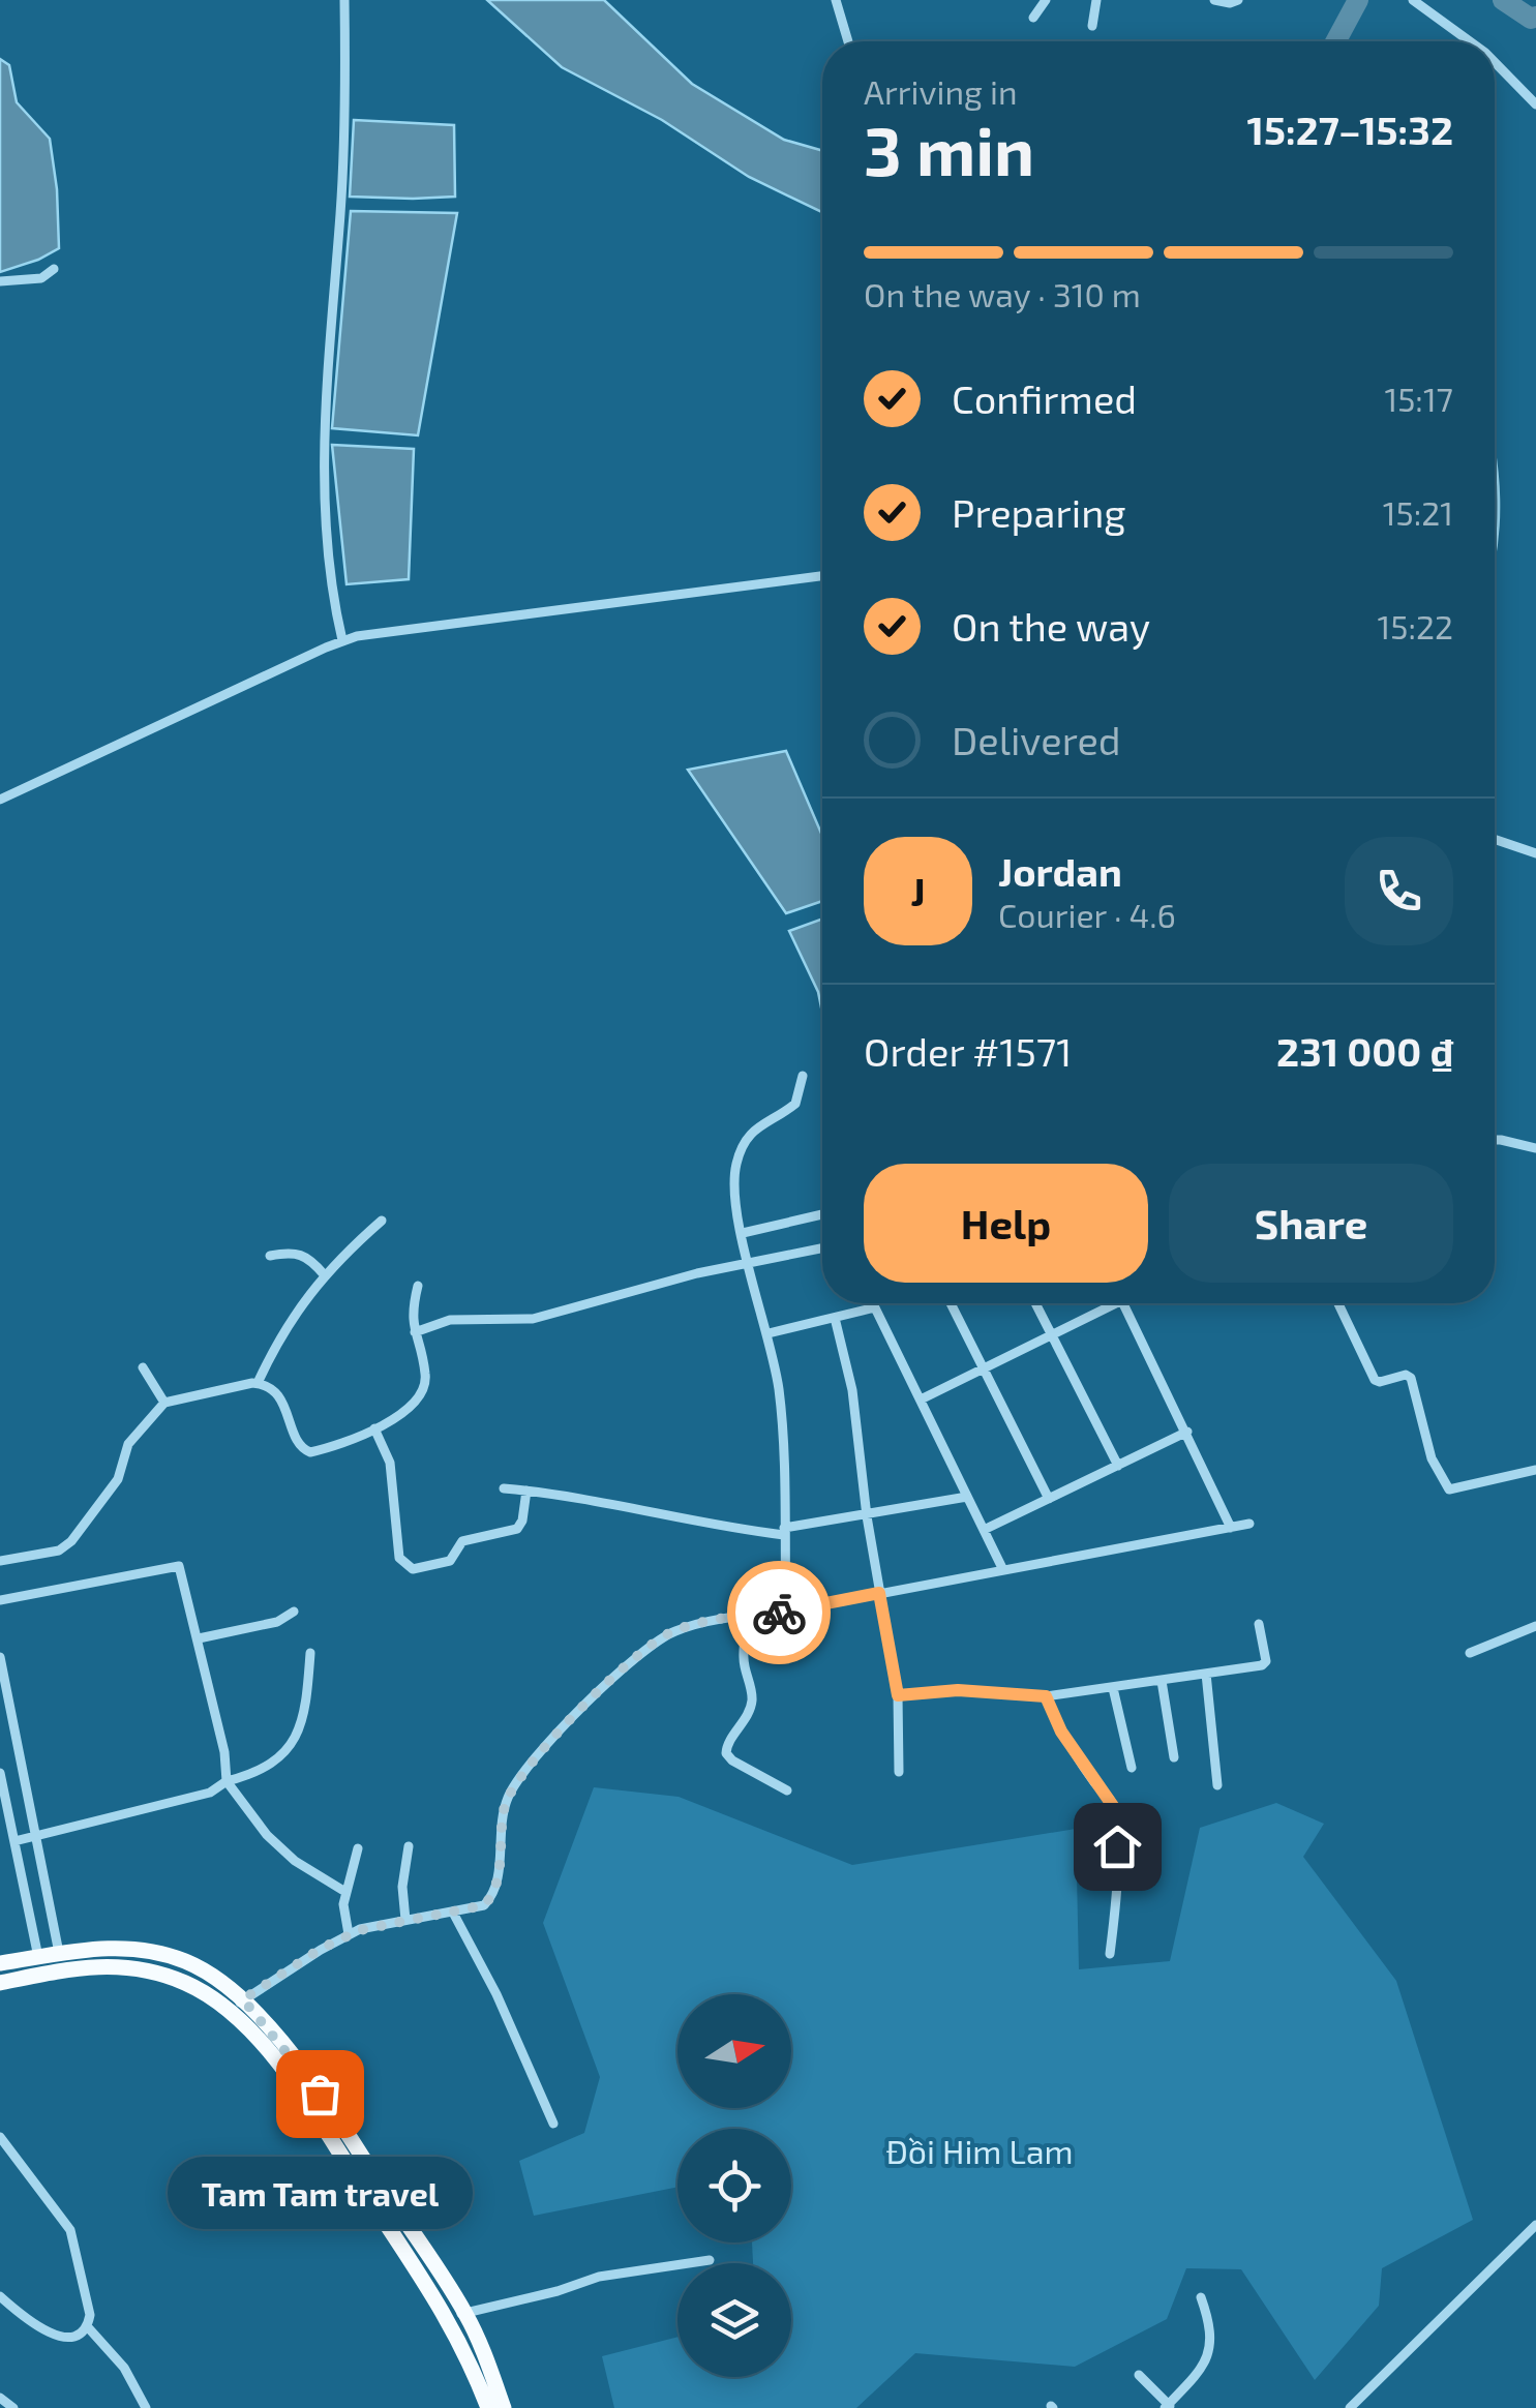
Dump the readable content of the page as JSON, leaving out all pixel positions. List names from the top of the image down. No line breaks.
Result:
{"parks":["Đồi Him Lam"],"places":["Tam Tam travel"],"north":"right","page":{"heading":["3 min","Arriving in","15:27–15:32"],"panel":["Jordan","Courier · 4.6","Order #1571","231 000 ₫"],"bar":"On the way · 310 m","list":[["Confirmed","15:17"],["Preparing","15:21"],["On the way","15:22"],"Delivered"],"round":"J","buttons":["Help","Share"],"bubble":"Tam Tam travel"}}
